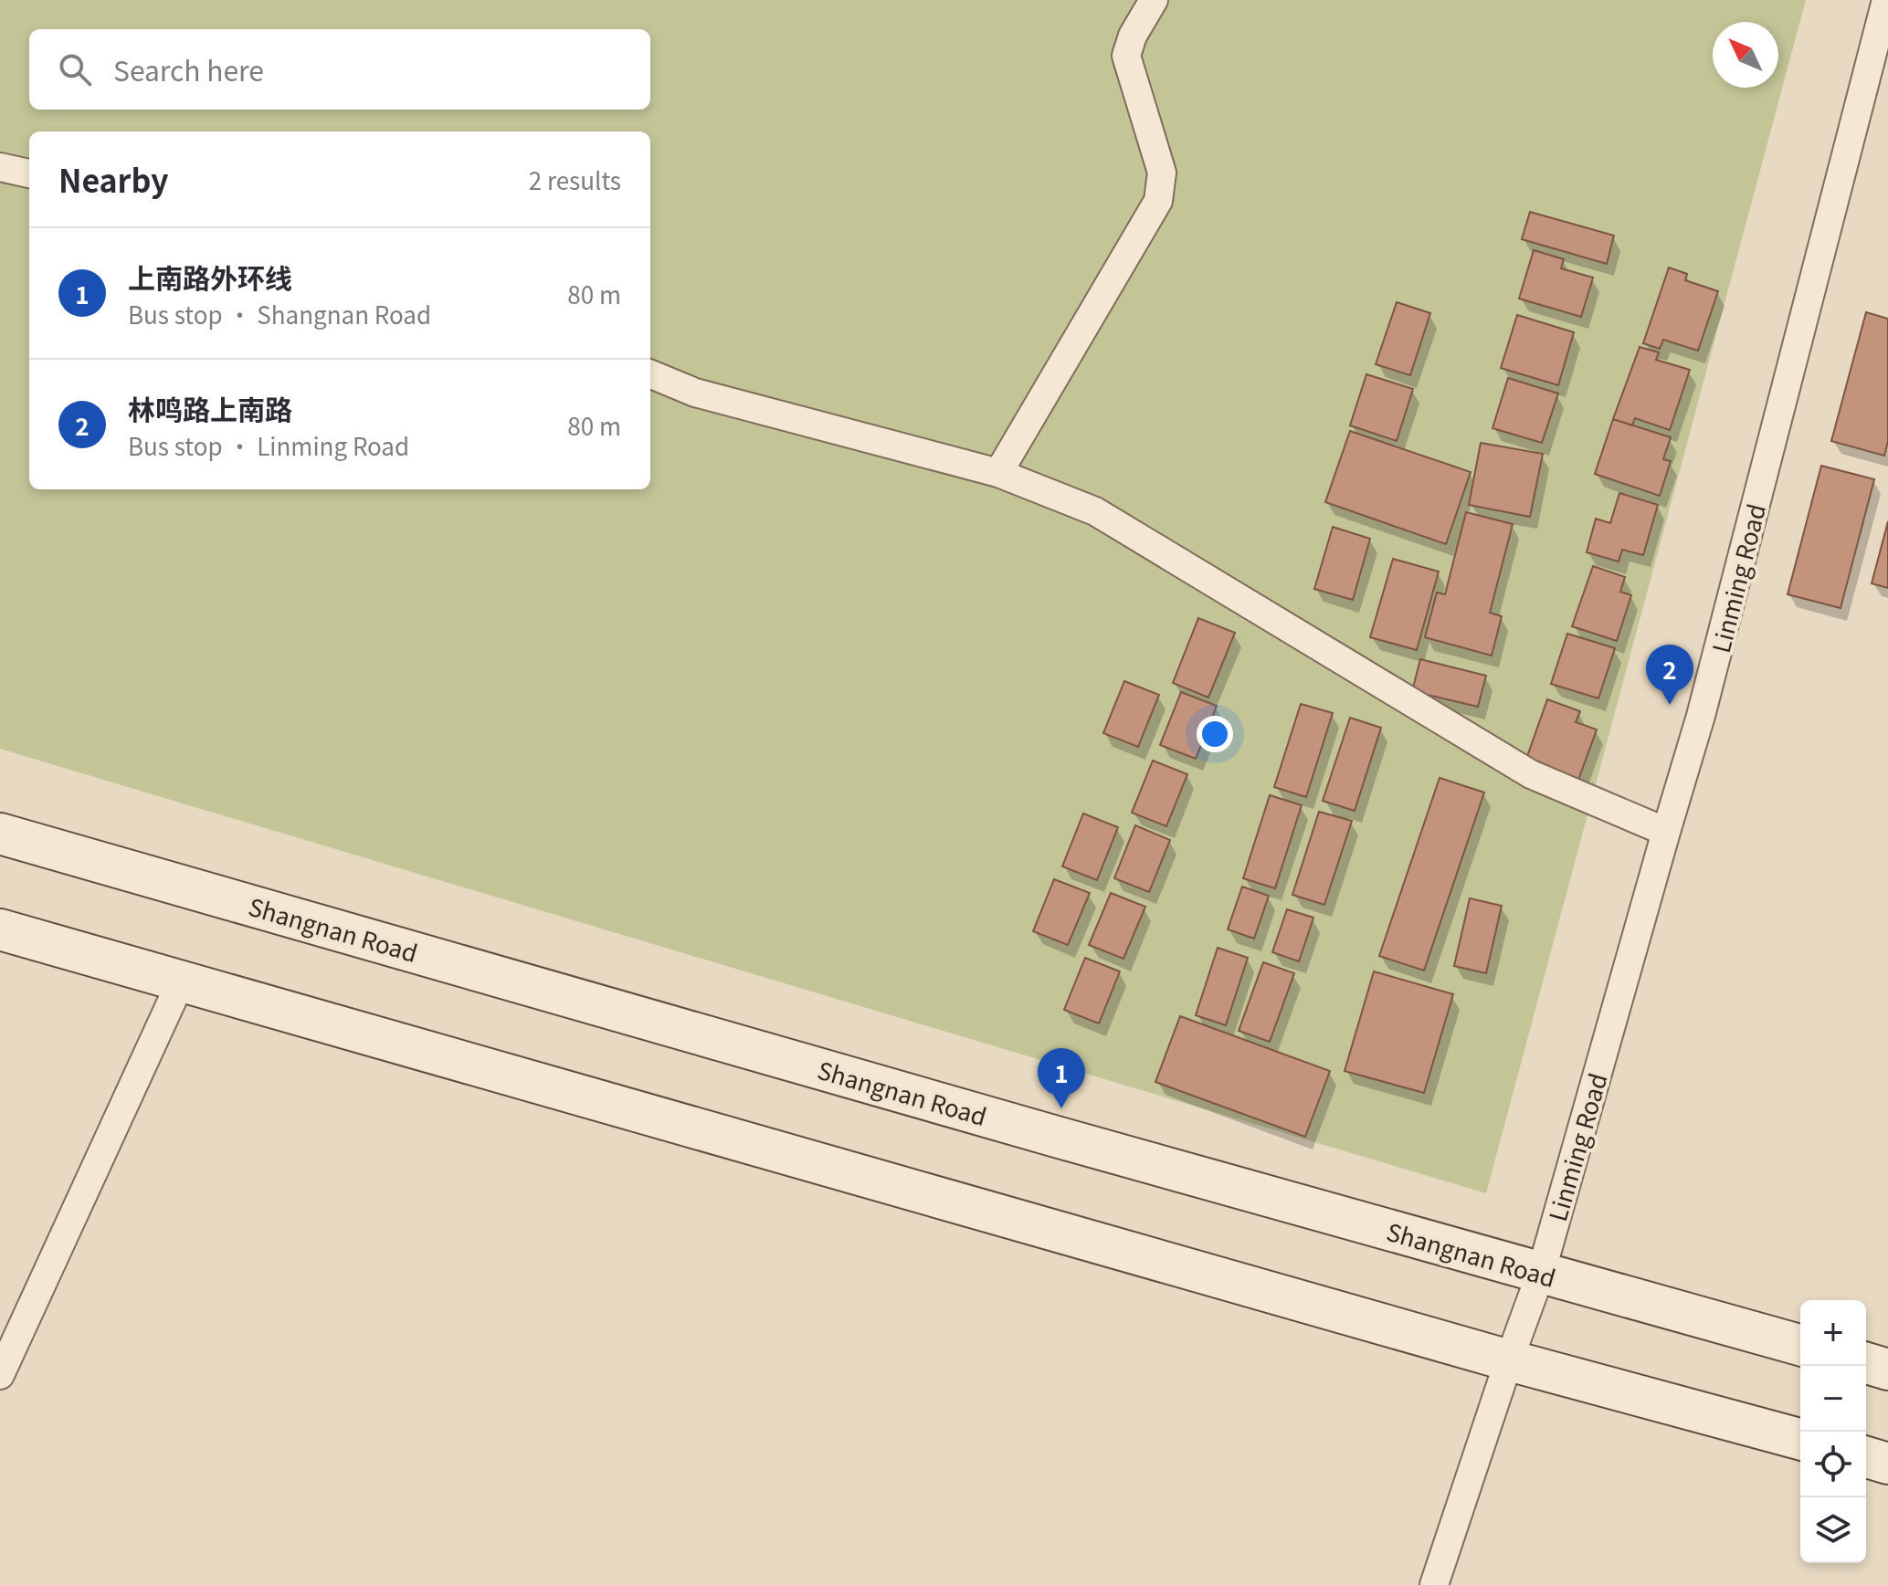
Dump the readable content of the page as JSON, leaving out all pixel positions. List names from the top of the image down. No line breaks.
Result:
{"streets":{"main road":["Shangnan Road"],"street":["Linming Road"]},"crossings":[["Linming Road","Shangnan Road"]],"north":"top left","page":{"search":"Search here","heading":["Nearby","2 results"],"list":[{"mark":"1","name":"上南路外环线","note":"Bus stop · Shangnan Road","value":"80 m"},{"mark":"2","name":"林鸣路上南路","note":"Bus stop · Linming Road","value":"80 m"}],"pins":["2","1"],"map_buttons":["+","−"]}}
